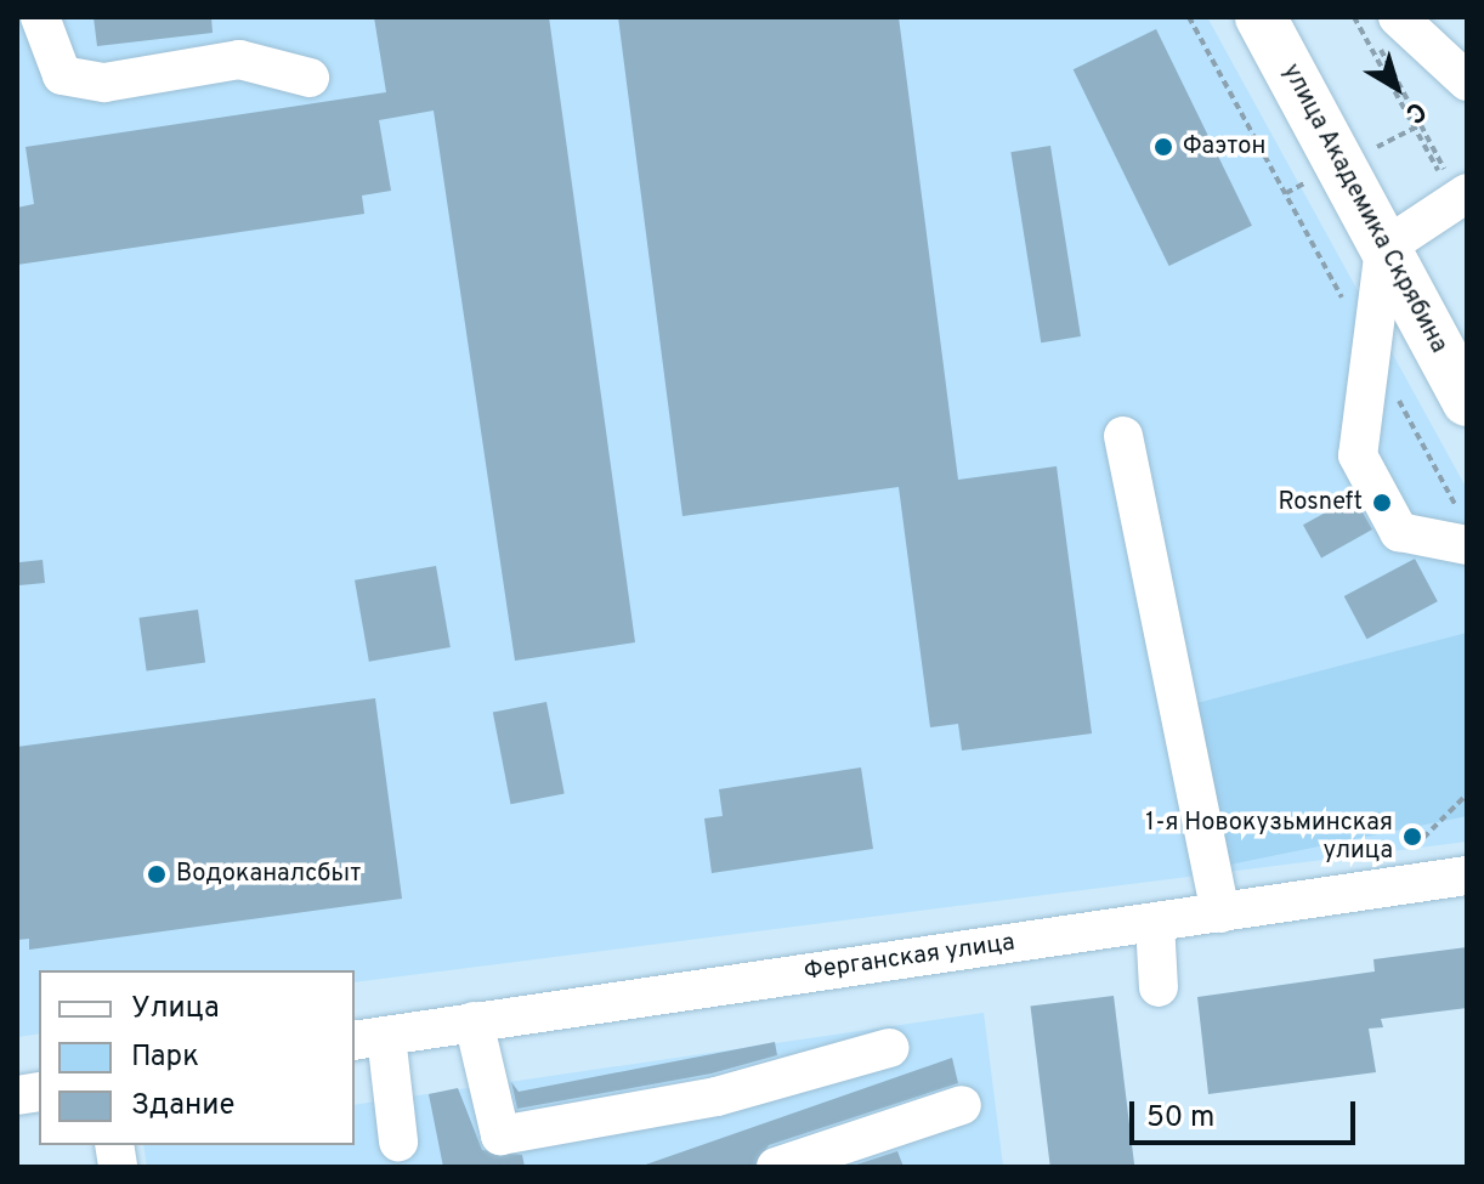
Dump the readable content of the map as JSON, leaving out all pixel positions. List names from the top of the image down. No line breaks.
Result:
{"streets":{"main road":["улица Академика Скрябина"],"street":["Ферганская улица"]},"places":["Фаэтон","Rosneft","1-я Новокузьминская улица","Водоканалсбыт"],"legend":["Улица","Парк","Здание"],"scale_bar":"50 m","north":"bottom right"}
